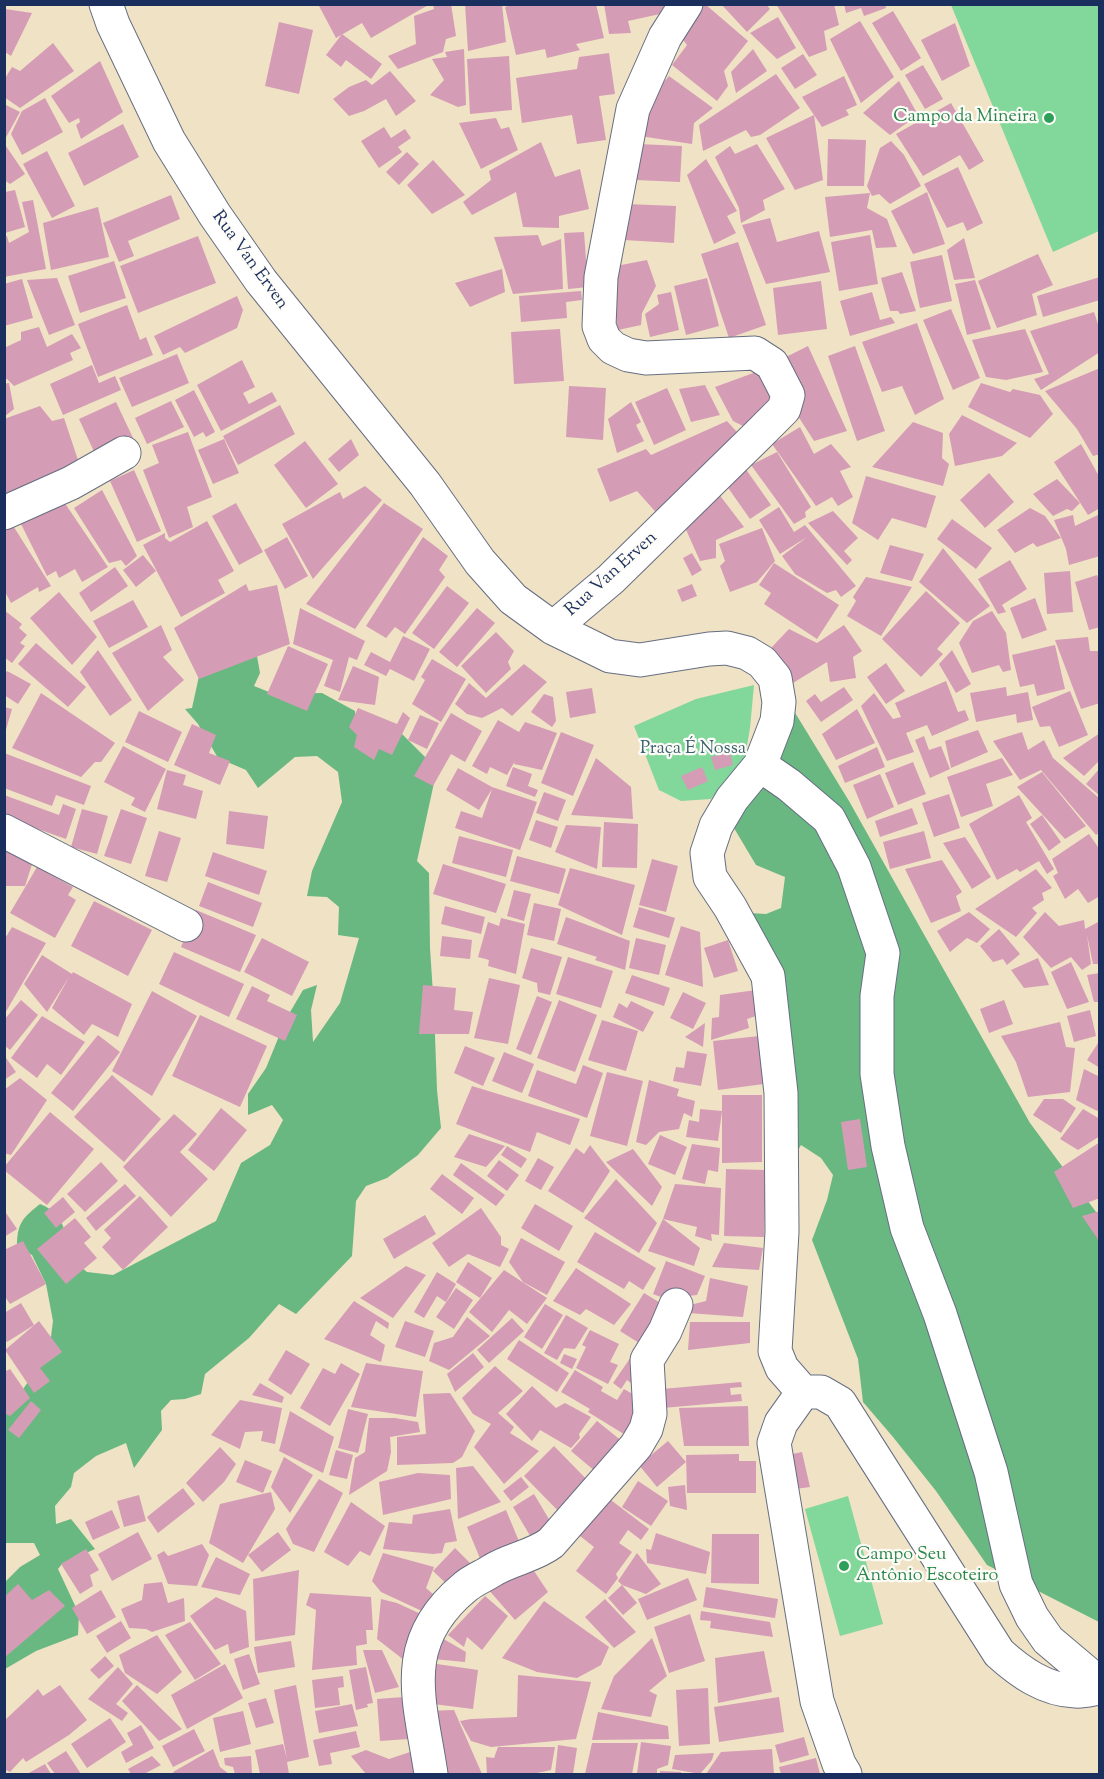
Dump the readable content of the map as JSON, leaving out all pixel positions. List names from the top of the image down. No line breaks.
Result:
{"streets":{"street":["Rua Van Erven"]},"parks":["Praça É Nossa"],"places":["Campo da Mineira","Campo Seu Antônio Escoteiro"]}
